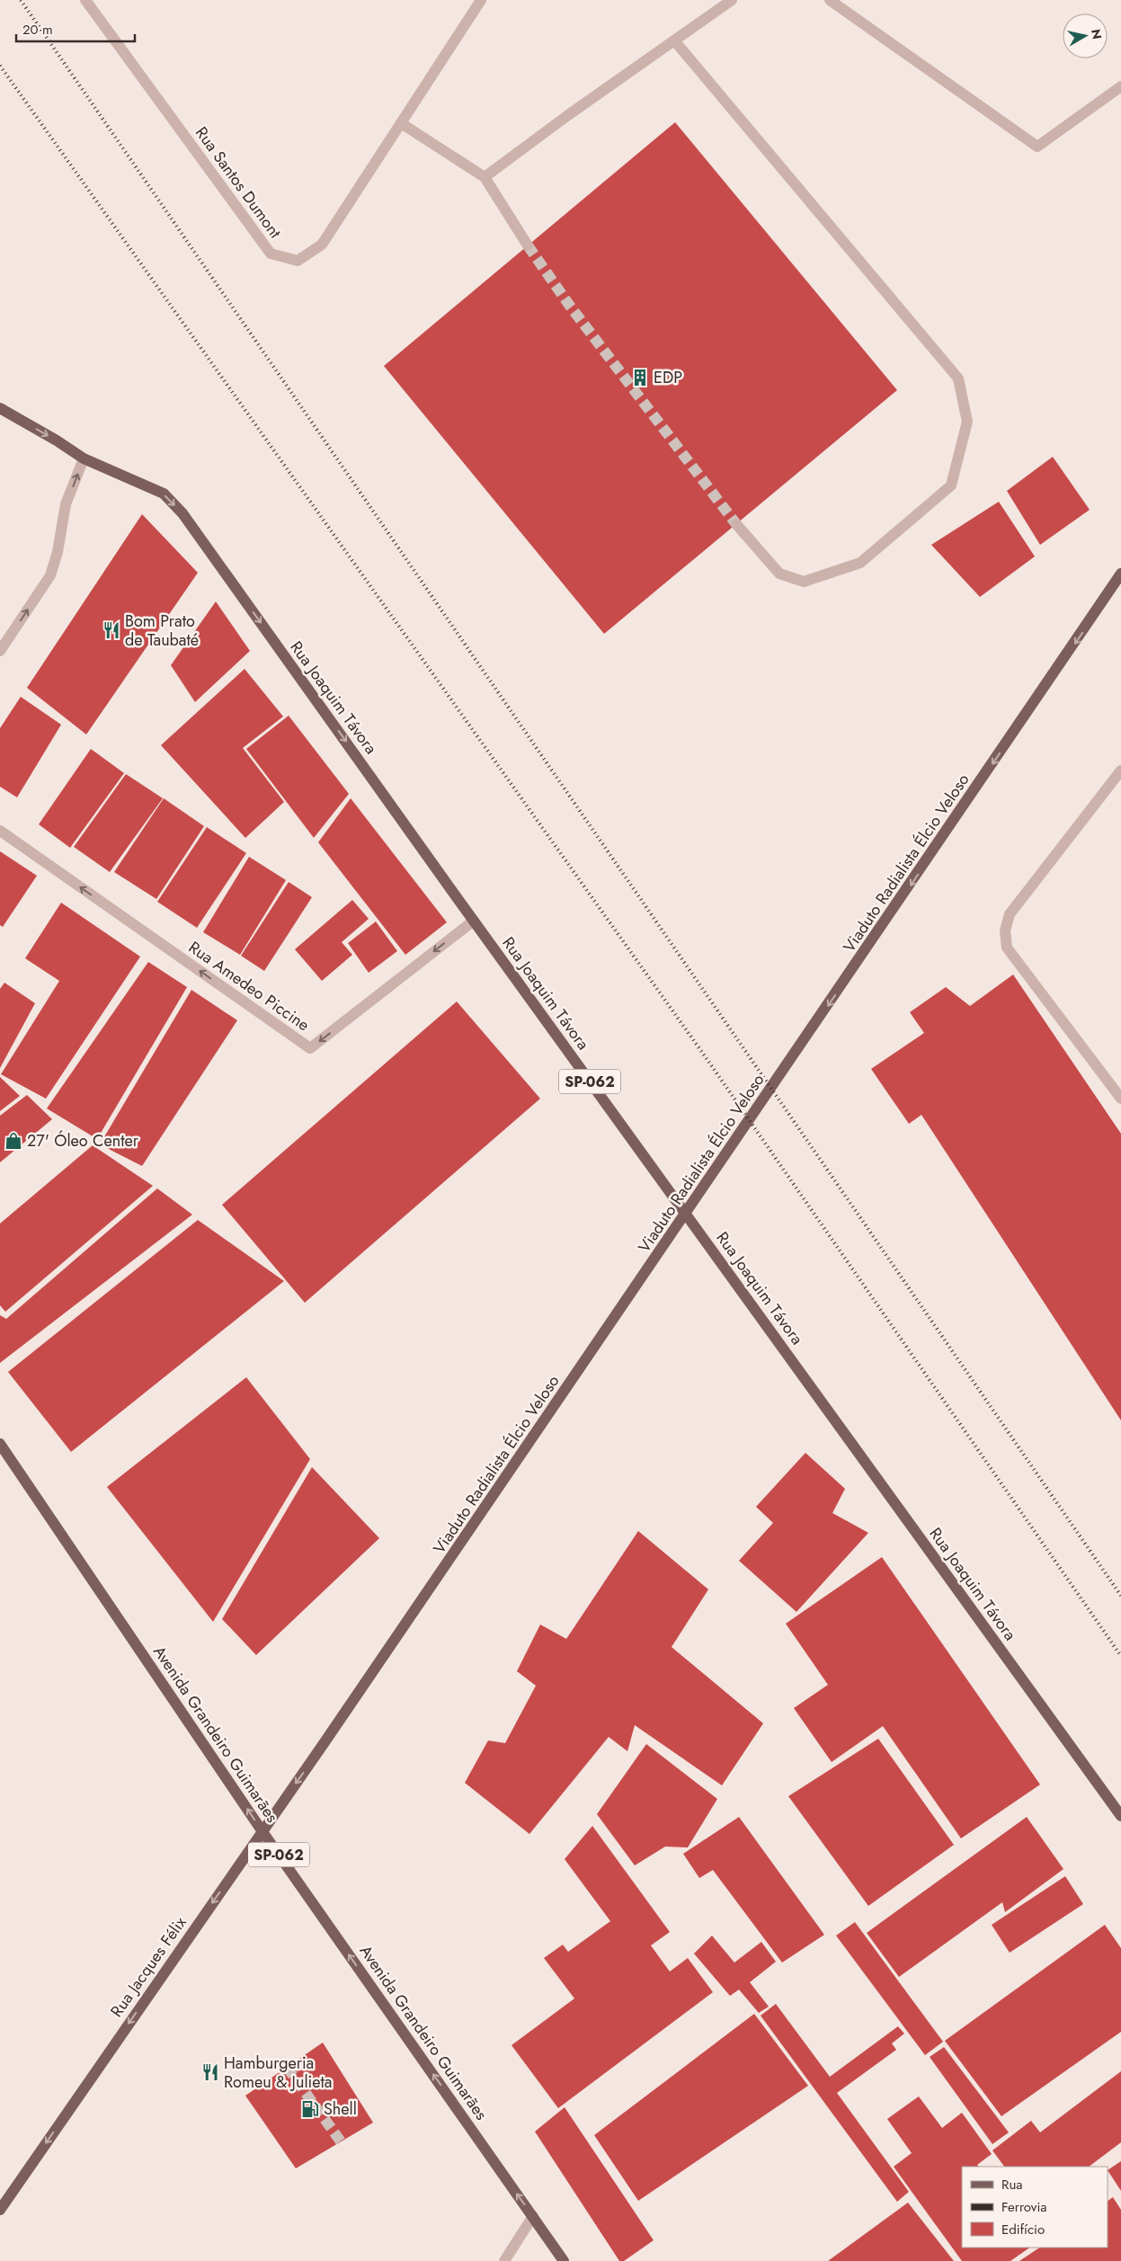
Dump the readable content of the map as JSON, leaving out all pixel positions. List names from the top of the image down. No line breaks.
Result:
{"streets":{"main road":["Rua Joaquim Távora","Viaduto Radialista Élcio Veloso","SP-062","Avenida Grandeiro Guimarães","Rua Jacques Félix"],"street":["Rua Santos Dumont","Rua Amedeo Piccine"]},"crossings":[["Rua Joaquim Távora","Rua Amedeo Piccine"],["Viaduto Radialista Élcio Veloso","Rua Jacques Félix"],["Avenida Grandeiro Guimarães","Rua Jacques Félix"]],"one_way":["Rua Joaquim Távora","Viaduto Radialista Élcio Veloso","Rua Amedeo Piccine","Avenida Grandeiro Guimarães","Rua Jacques Félix"],"places":{"building":["EDP"],"restaurant":["Bom Prato de Taubaté","Hamburgeria Romeu & Julieta"],"shop":["27' Óleo Center"],"fuel station":["Shell"]},"legend":["Rua","Ferrovia","Edifício"],"scale_bar":"20 m","north":"right"}
